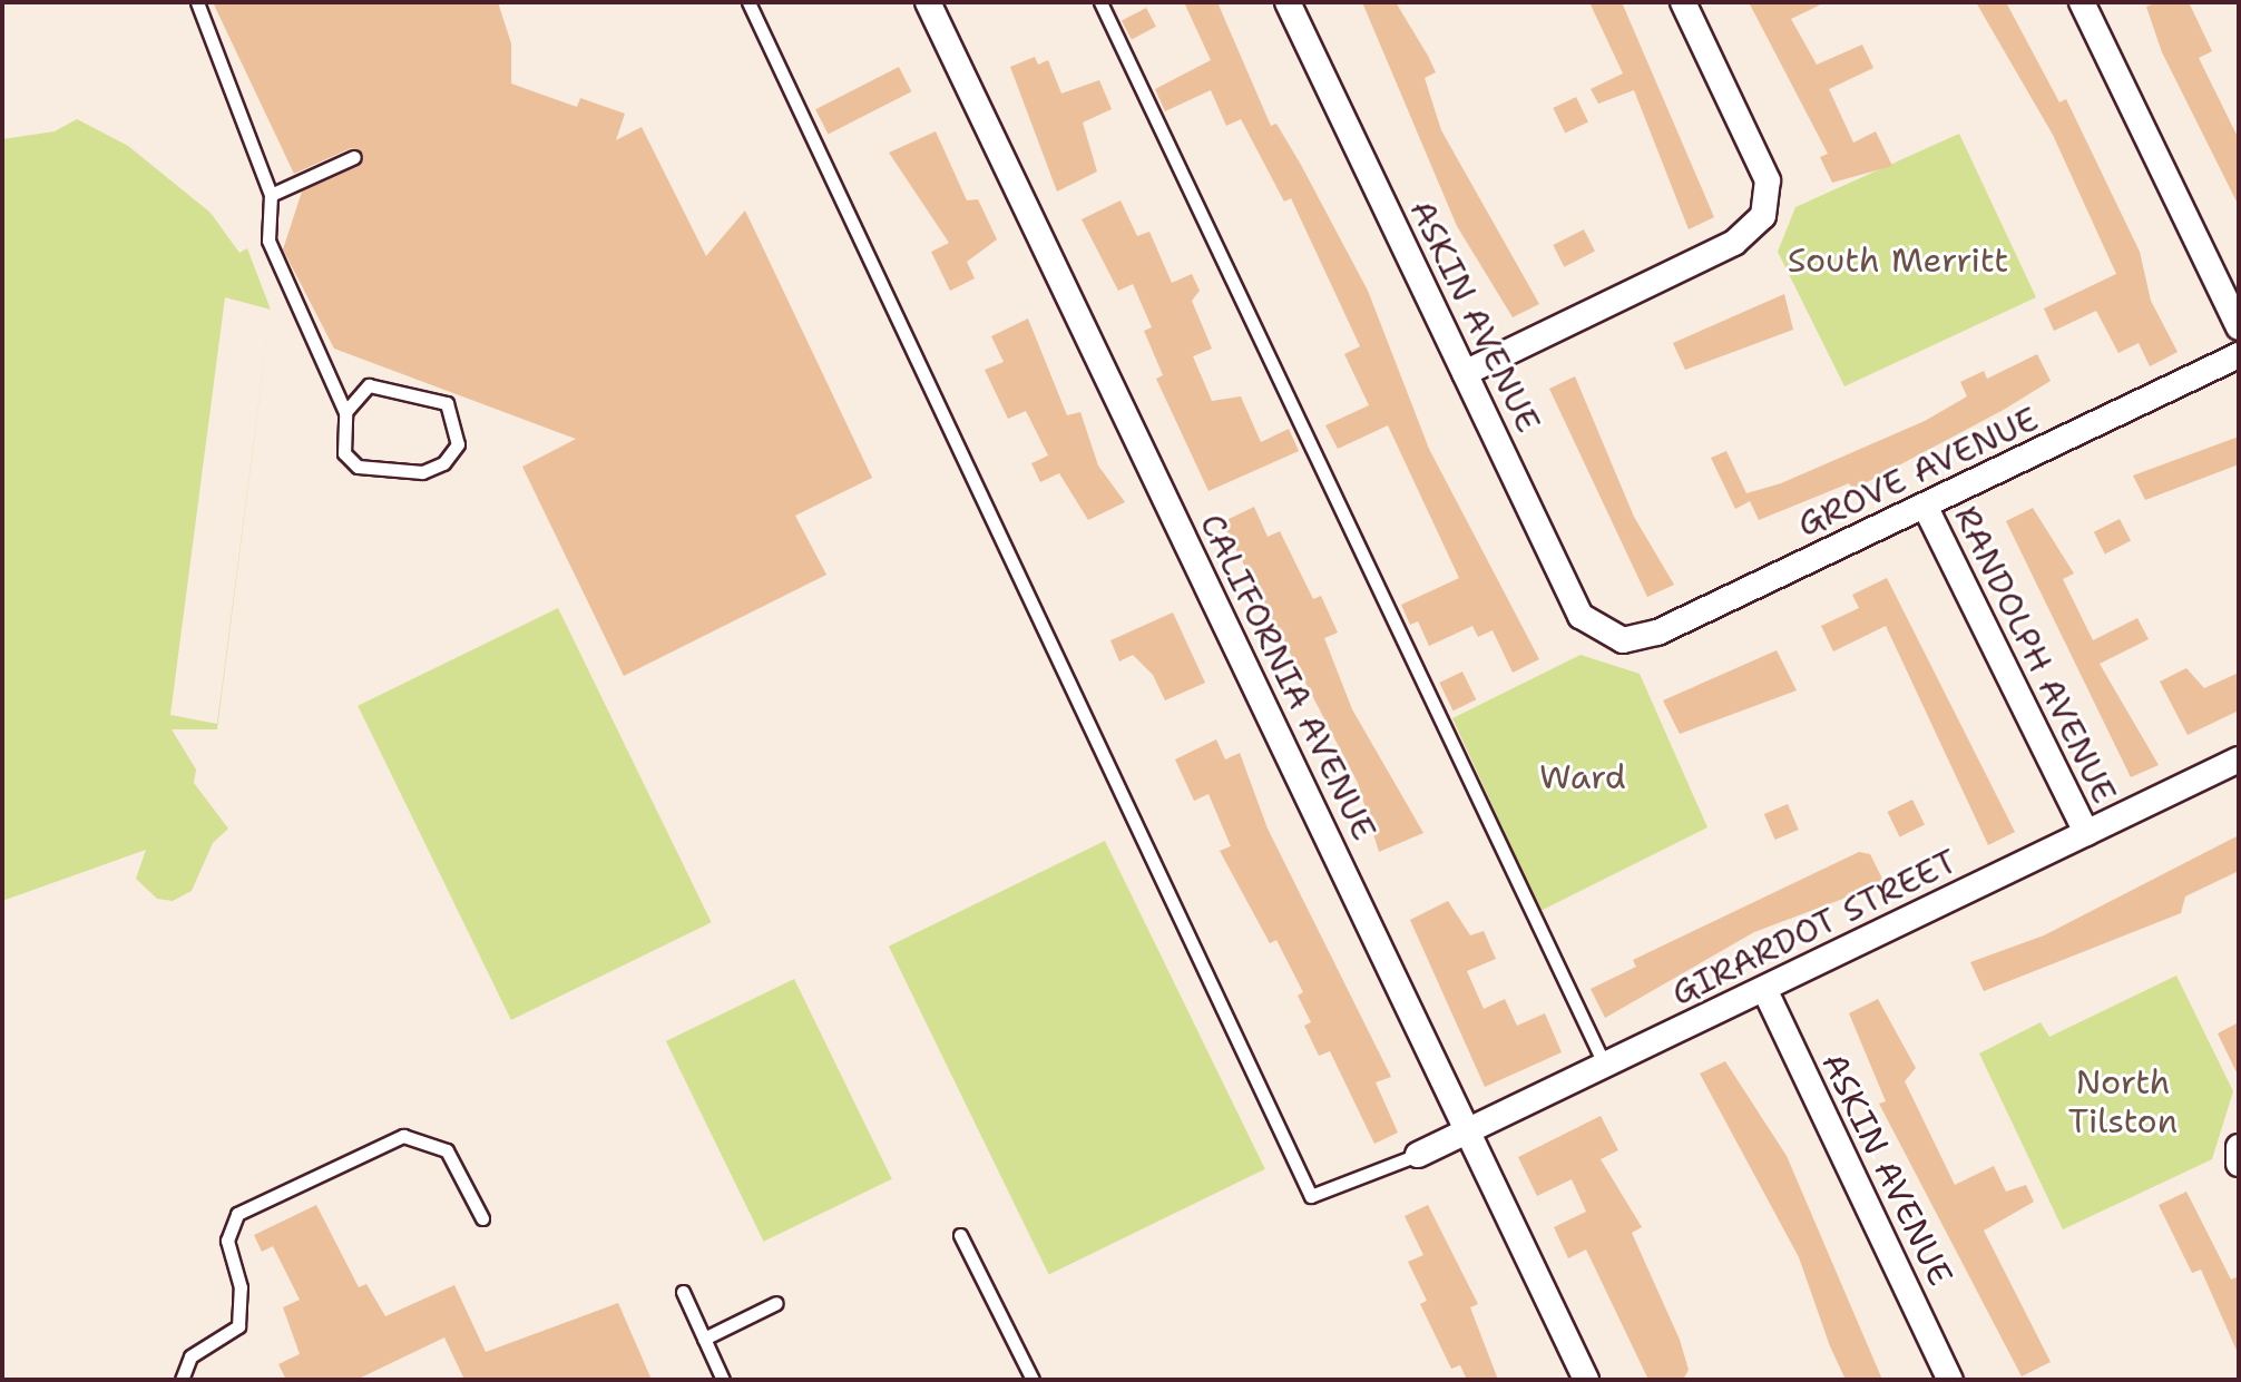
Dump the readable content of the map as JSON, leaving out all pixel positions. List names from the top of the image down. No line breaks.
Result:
{"streets":{"street":["ASKIN AVENUE","GROVE AVENUE","RANDOLPH AVENUE","CALIFORNIA AVENUE","GIRARDOT STREET"]},"crossings":[["ASKIN AVENUE","GROVE AVENUE"],["ASKIN AVENUE","GIRARDOT STREET"],["GROVE AVENUE","RANDOLPH AVENUE"],["RANDOLPH AVENUE","GIRARDOT STREET"],["CALIFORNIA AVENUE","GIRARDOT STREET"]],"parks":["South Merritt","Ward","North Tilston"]}
